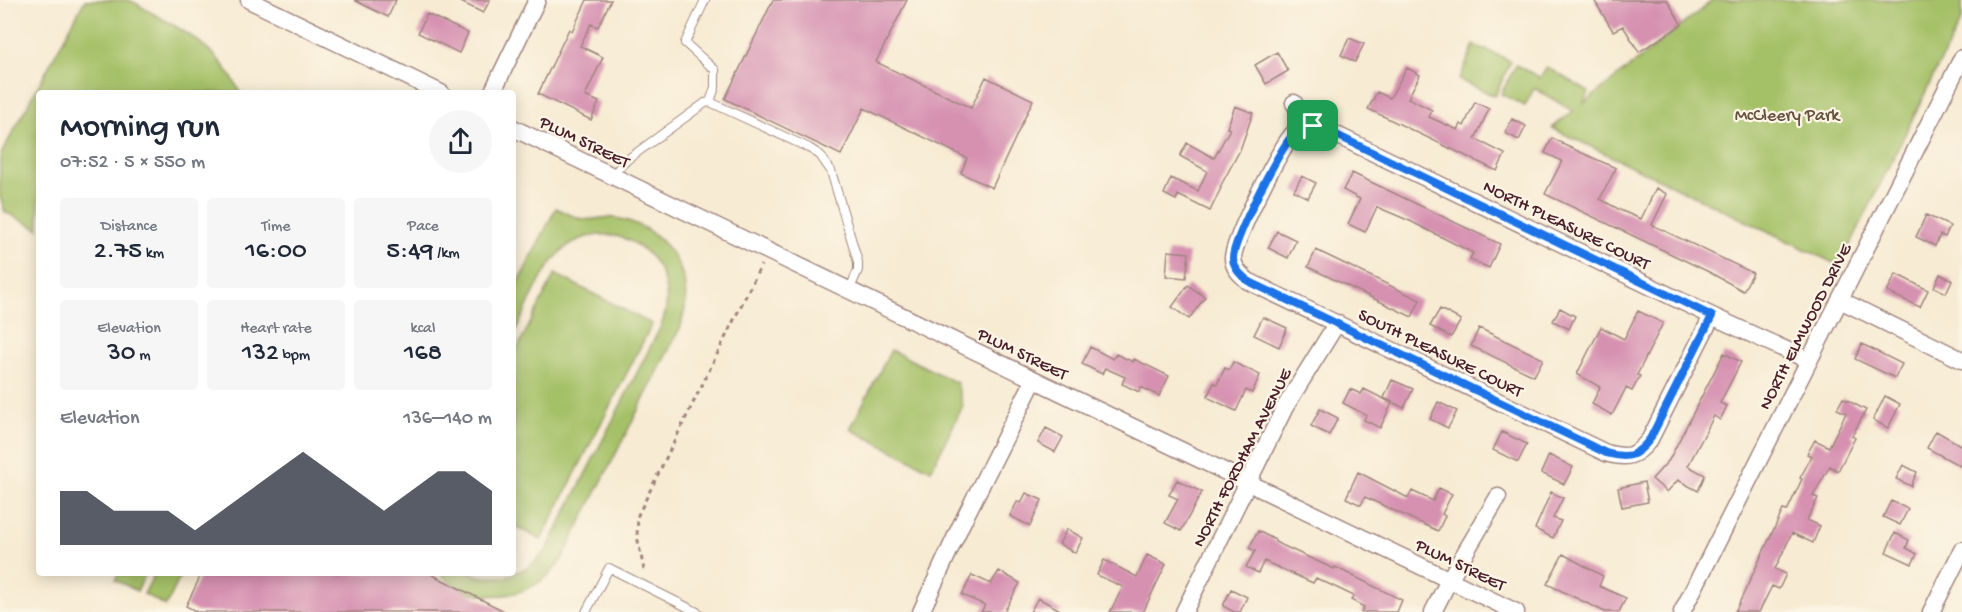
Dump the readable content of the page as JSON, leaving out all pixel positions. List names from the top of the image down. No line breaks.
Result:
{"streets":{"street":["PLUM STREET","NORTH PLEASURE COURT","NORTH ELMWOOD DRIVE","SOUTH PLEASURE COURT","NORTH FORDHAM AVENUE"]},"crossings":[["PLUM STREET","NORTH FORDHAM AVENUE"],["NORTH PLEASURE COURT","NORTH ELMWOOD DRIVE"],["NORTH PLEASURE COURT","SOUTH PLEASURE COURT"],["SOUTH PLEASURE COURT","NORTH FORDHAM AVENUE"]],"parks":["McCleery Park"],"page":{"heading":["Morning run","07:52 · 5 × 550 m"],"stats":[["Distance","2.75 km"],["Time","16:00"],["Pace","5:49 /km"],["Elevation","30 m"],["Heart rate","132 bpm"],["kcal","168"]],"chart":["Elevation","136–140 m"]}}
